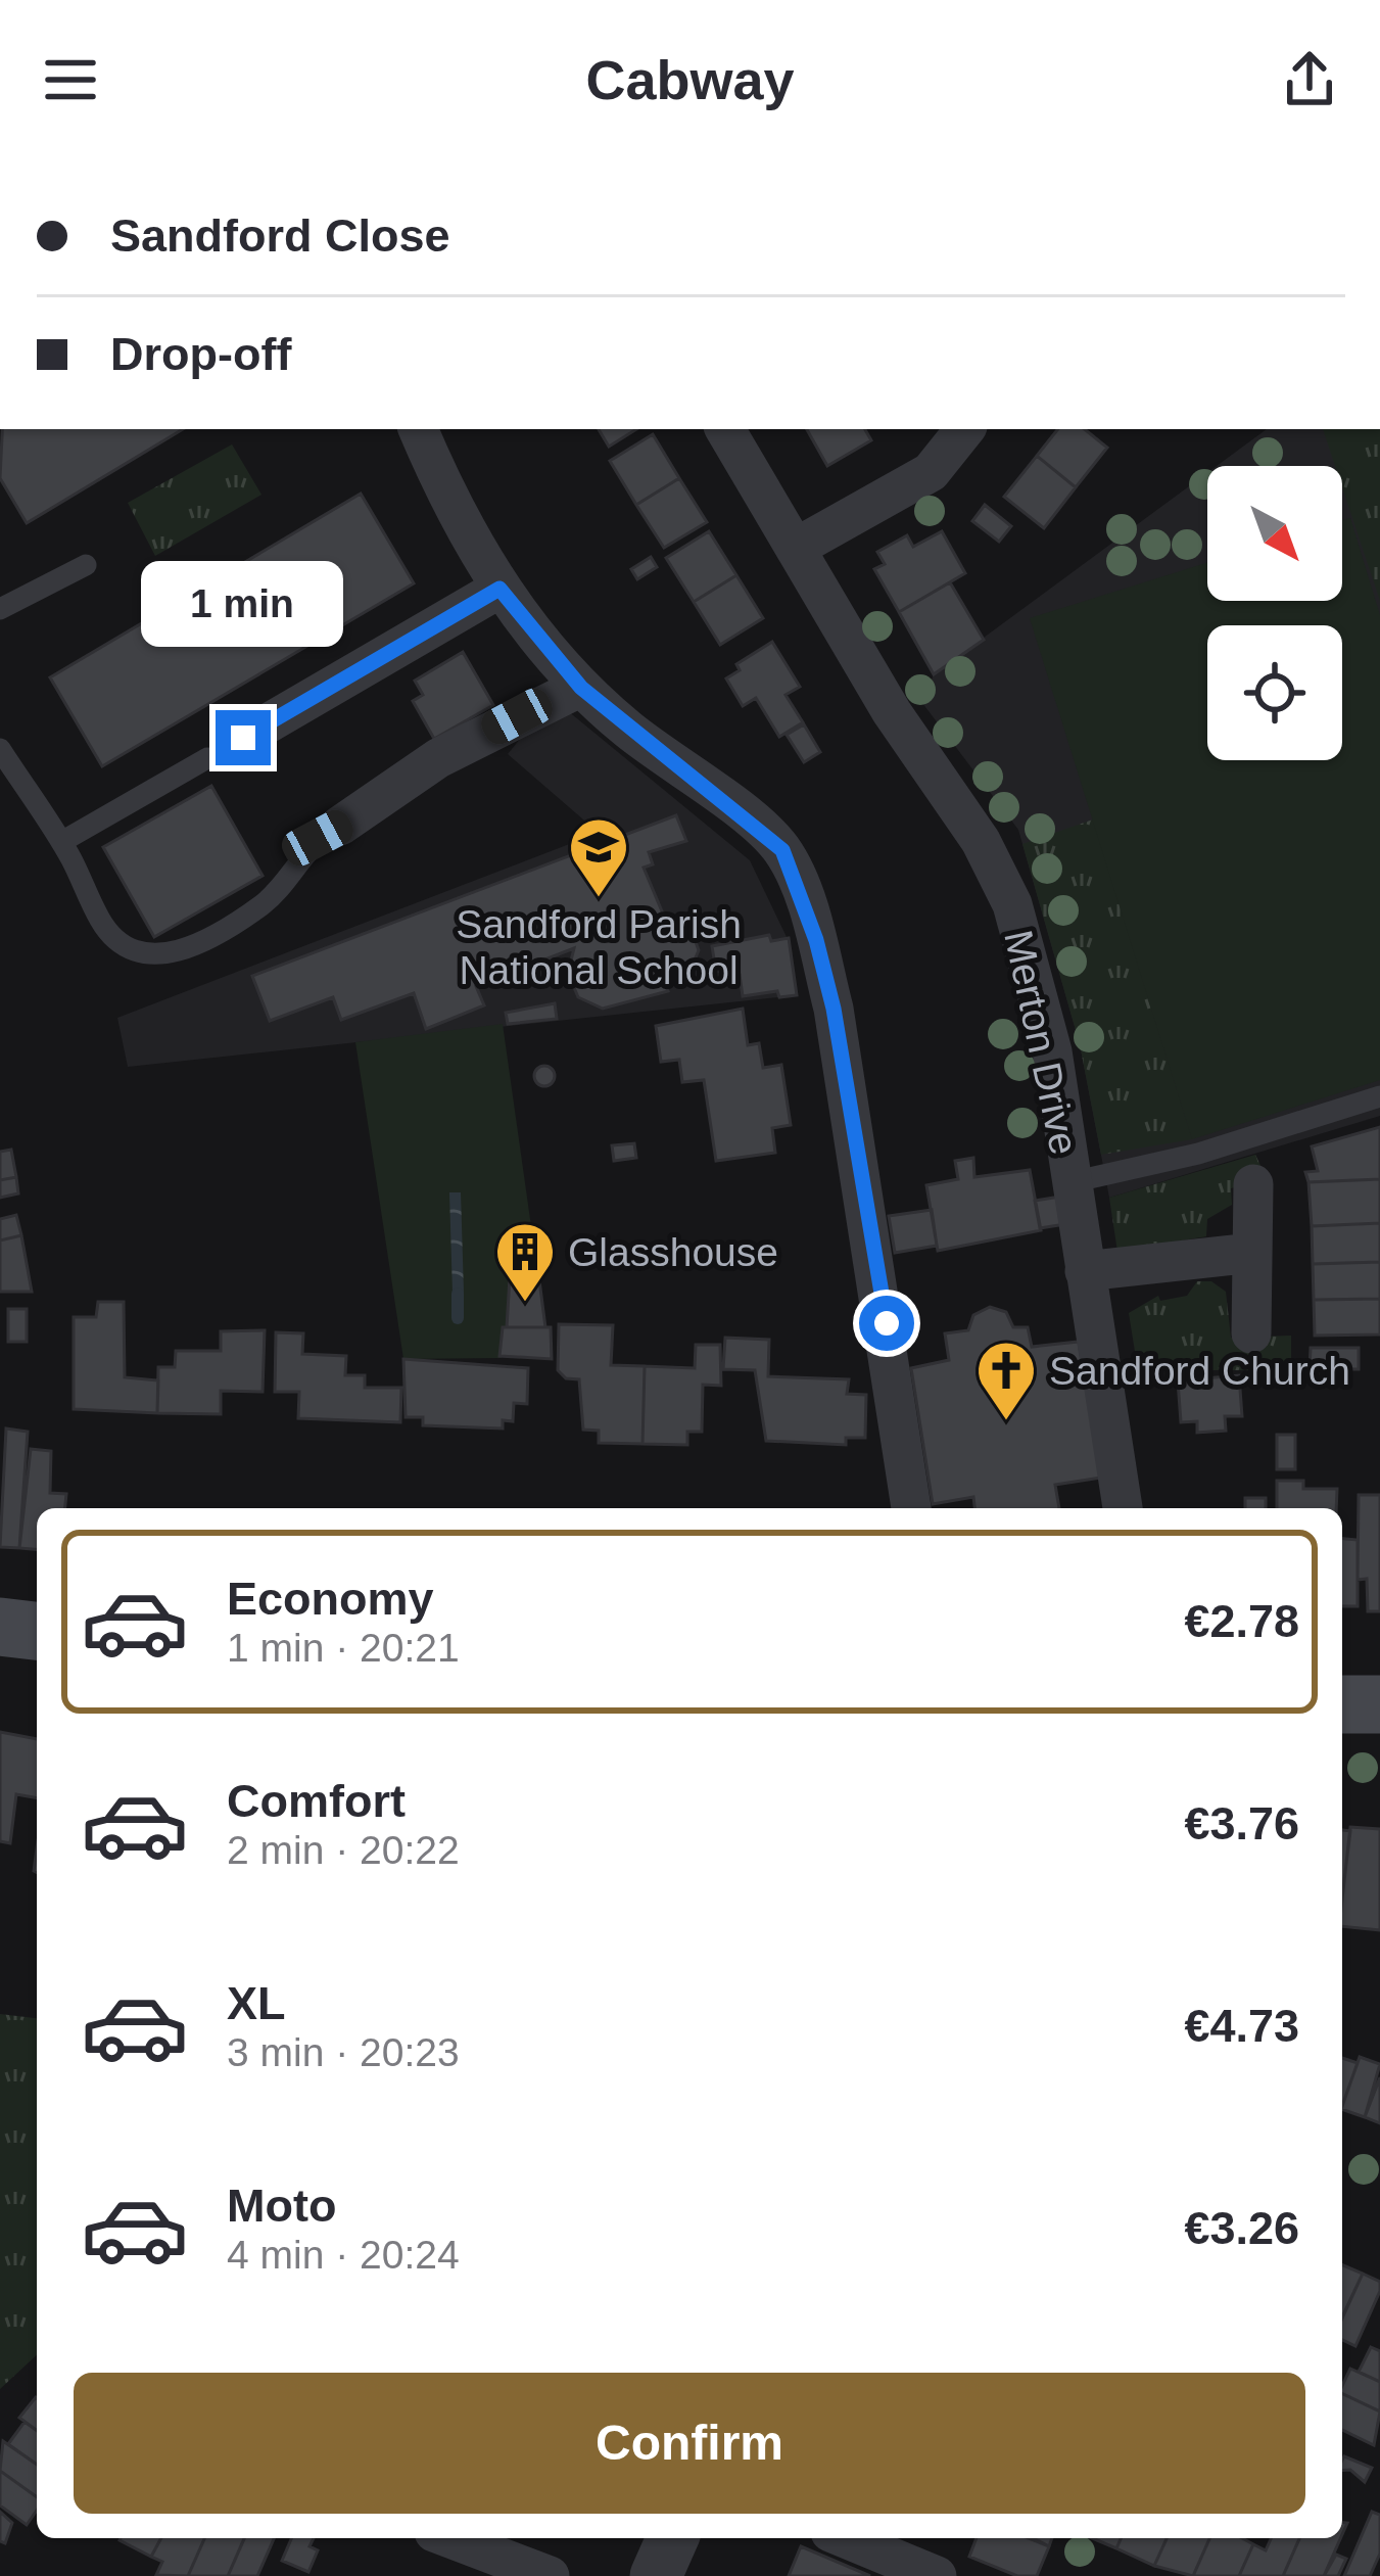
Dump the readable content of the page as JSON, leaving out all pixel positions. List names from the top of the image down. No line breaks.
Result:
{"streets":{"street":["Merton Drive"]},"places":{"school or university":["Sandford Parish National School"],"building":["Glasshouse"],"church":["Sandford Church"]},"north":"bottom right","page":{"header":"Cabway","banner":["Sandford Close","Drop-off"],"bubble":"1 min","list":[{"name":"Economy","note":"1 min · 20:21","value":"€2.78"},{"name":"Comfort","note":"2 min · 20:22","value":"€3.76"},{"name":"XL","note":"3 min · 20:23","value":"€4.73"},{"name":"Moto","note":"4 min · 20:24","value":"€3.26"}],"buttons":"Confirm"}}
